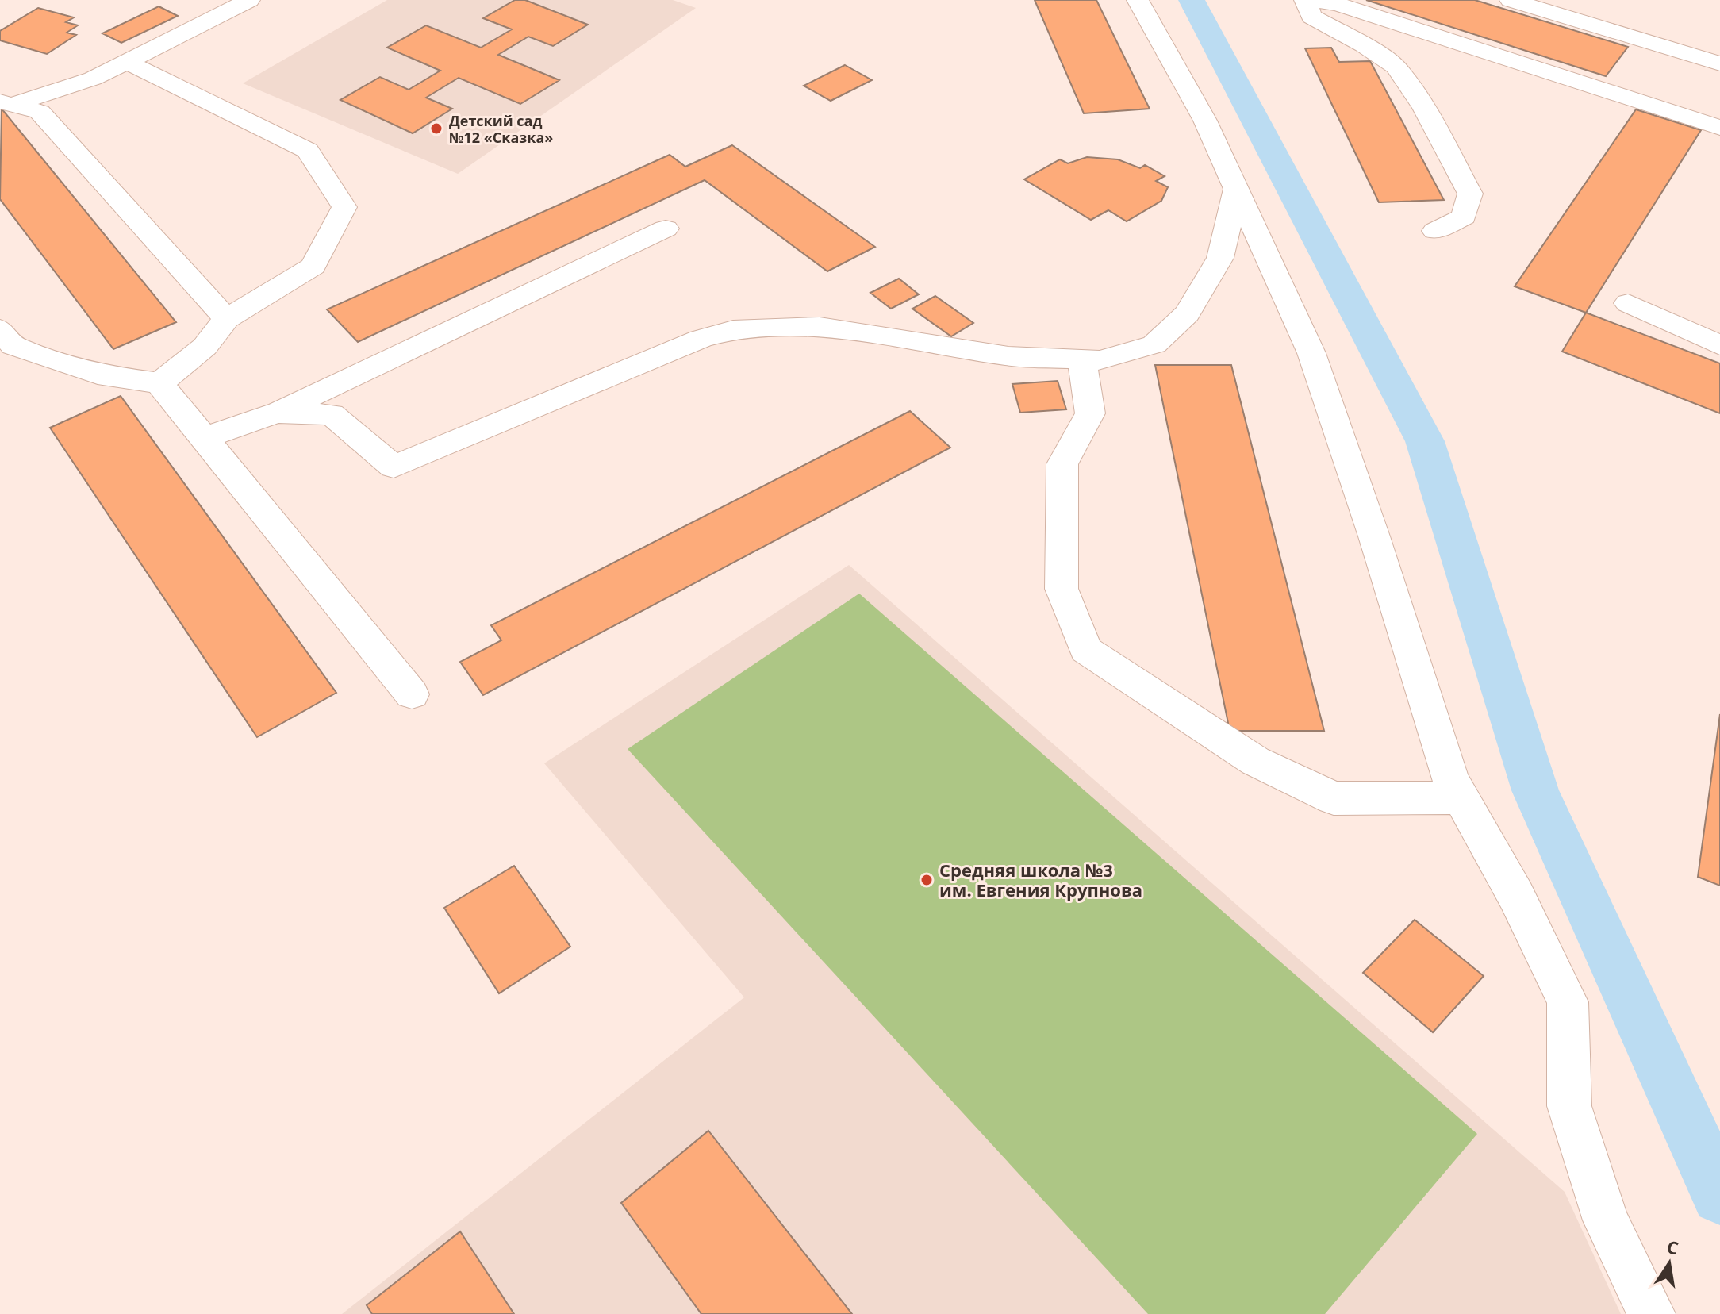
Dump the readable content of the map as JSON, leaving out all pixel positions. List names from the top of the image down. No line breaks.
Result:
{"places":["Детский сад №12 «Сказка»","Средняя школа №3 им. Евгения Крупнова"],"north":"top"}
